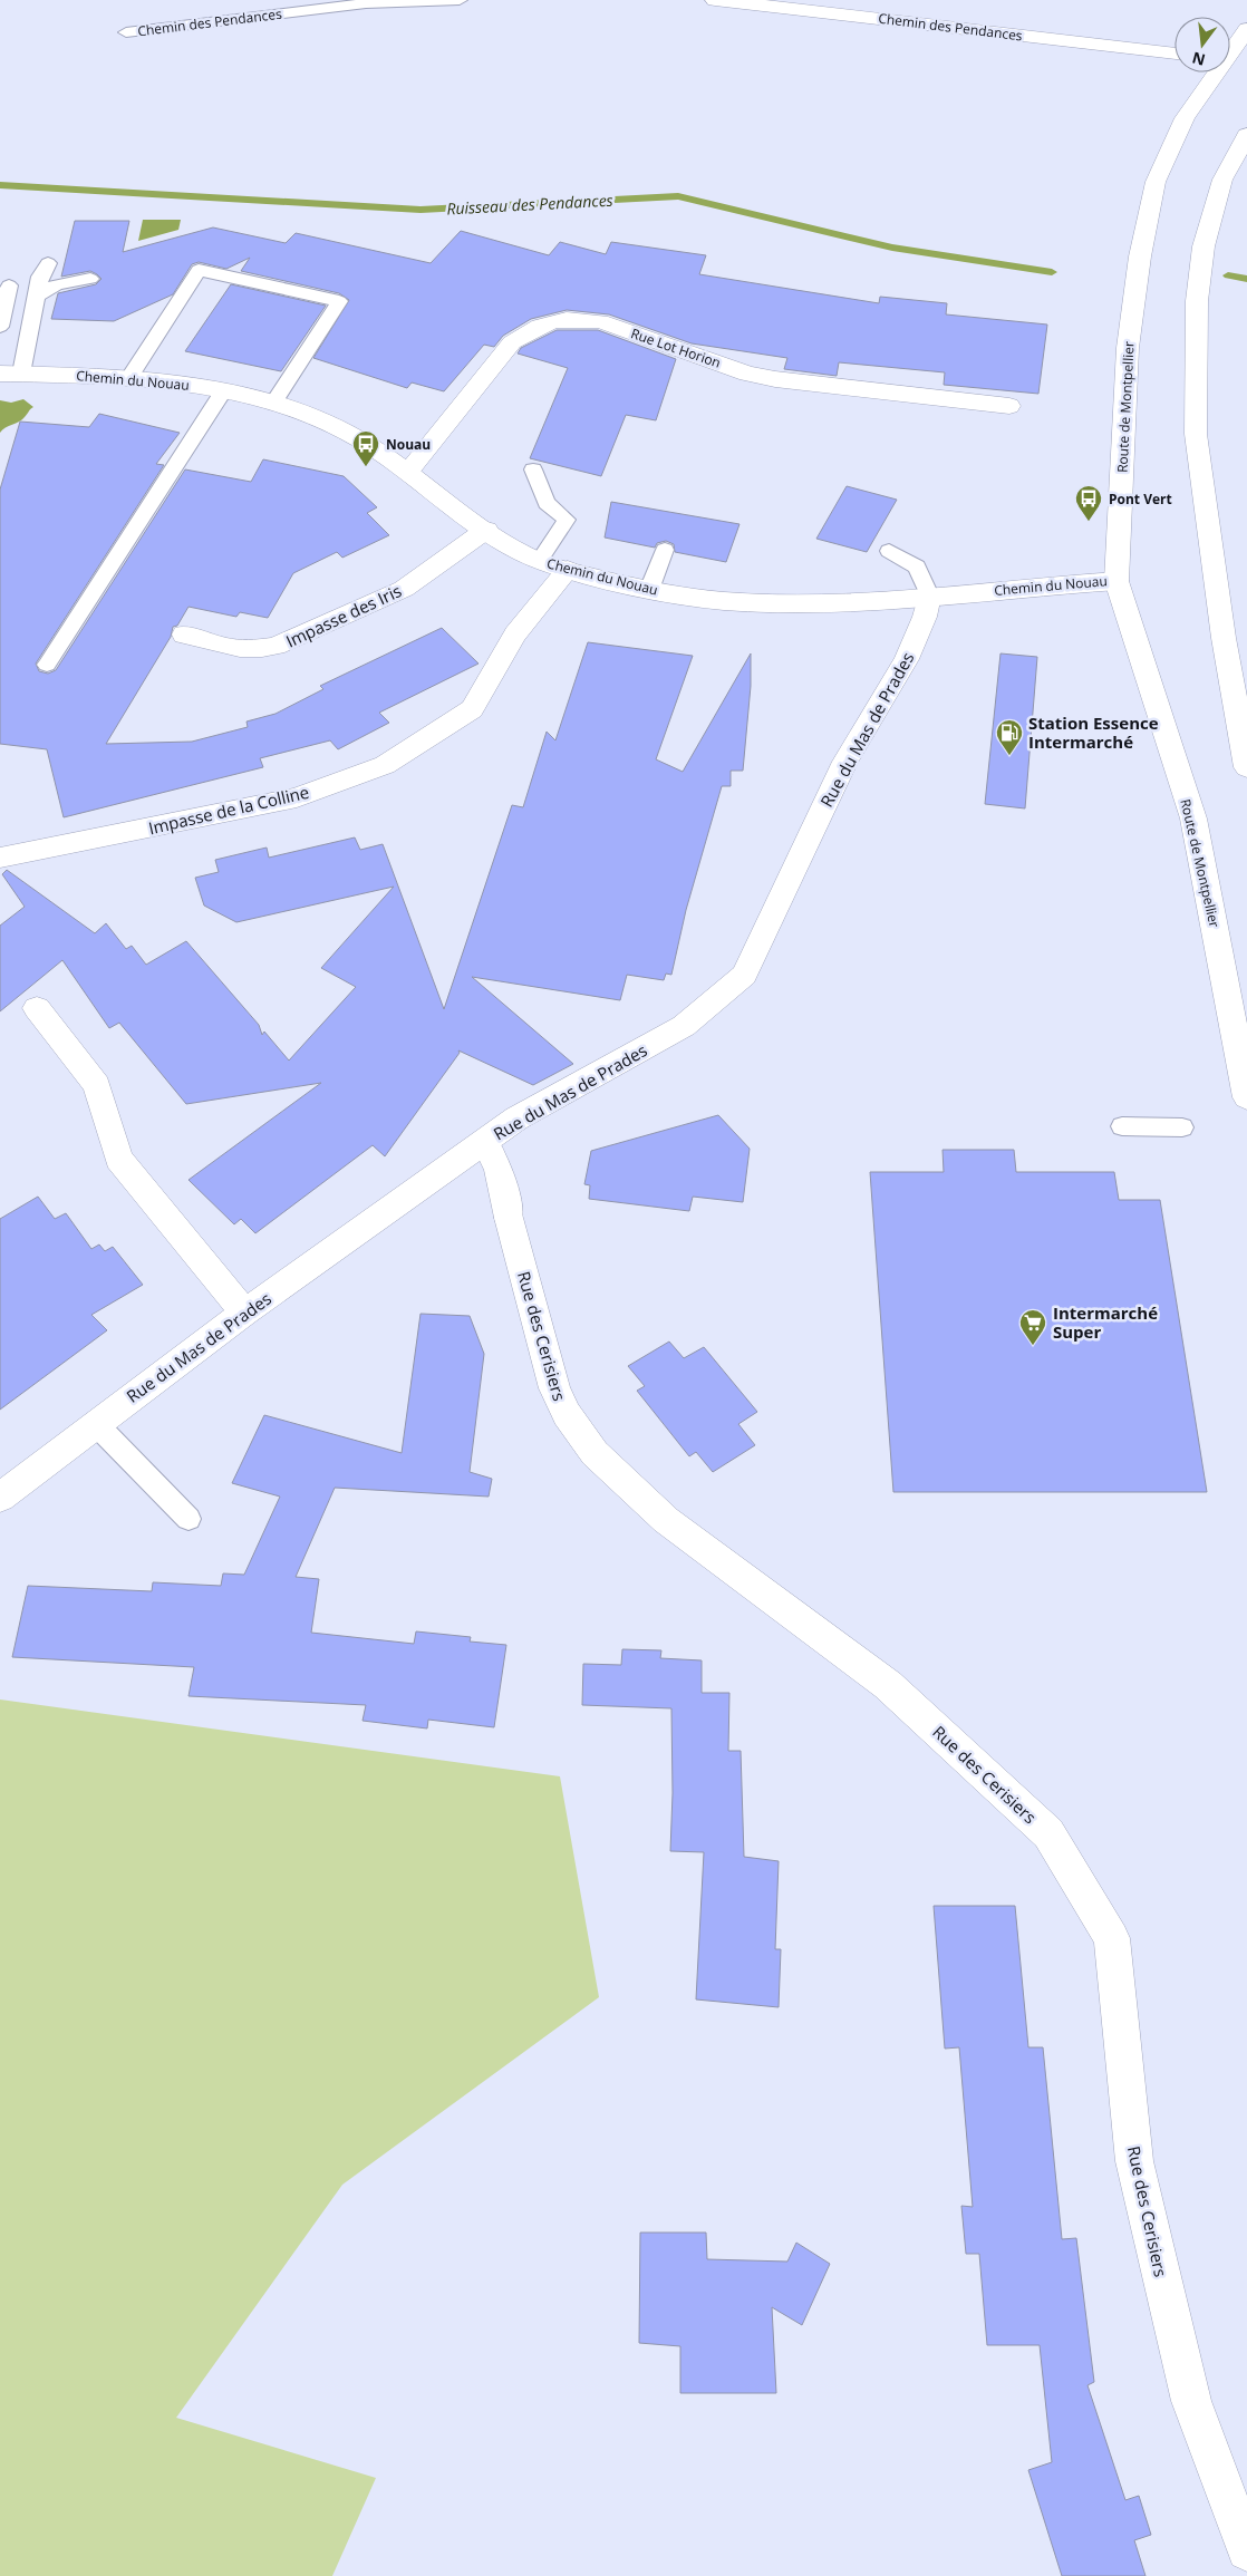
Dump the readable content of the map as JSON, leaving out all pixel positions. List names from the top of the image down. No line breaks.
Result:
{"streets":{"street":["Chemin des Pendances","Rue Lot Horion","Chemin du Nouau","Route de Montpellier","Impasse des Iris","Rue du Mas de Prades","Impasse de la Colline","Rue des Cerisiers"]},"crossings":[["Rue Lot Horion","Chemin du Nouau"],["Chemin du Nouau","Route de Montpellier"],["Chemin du Nouau","Impasse des Iris"],["Chemin du Nouau","Rue du Mas de Prades"],["Chemin du Nouau","Impasse de la Colline"],["Rue du Mas de Prades","Rue des Cerisiers"]],"water":["Ruisseau des Pendances"],"places":{"bus stop":["Nouau","Pont Vert"],"fuel station":["Station Essence Intermarché"],"supermarket":["Intermarché Super"]},"north":"bottom"}
